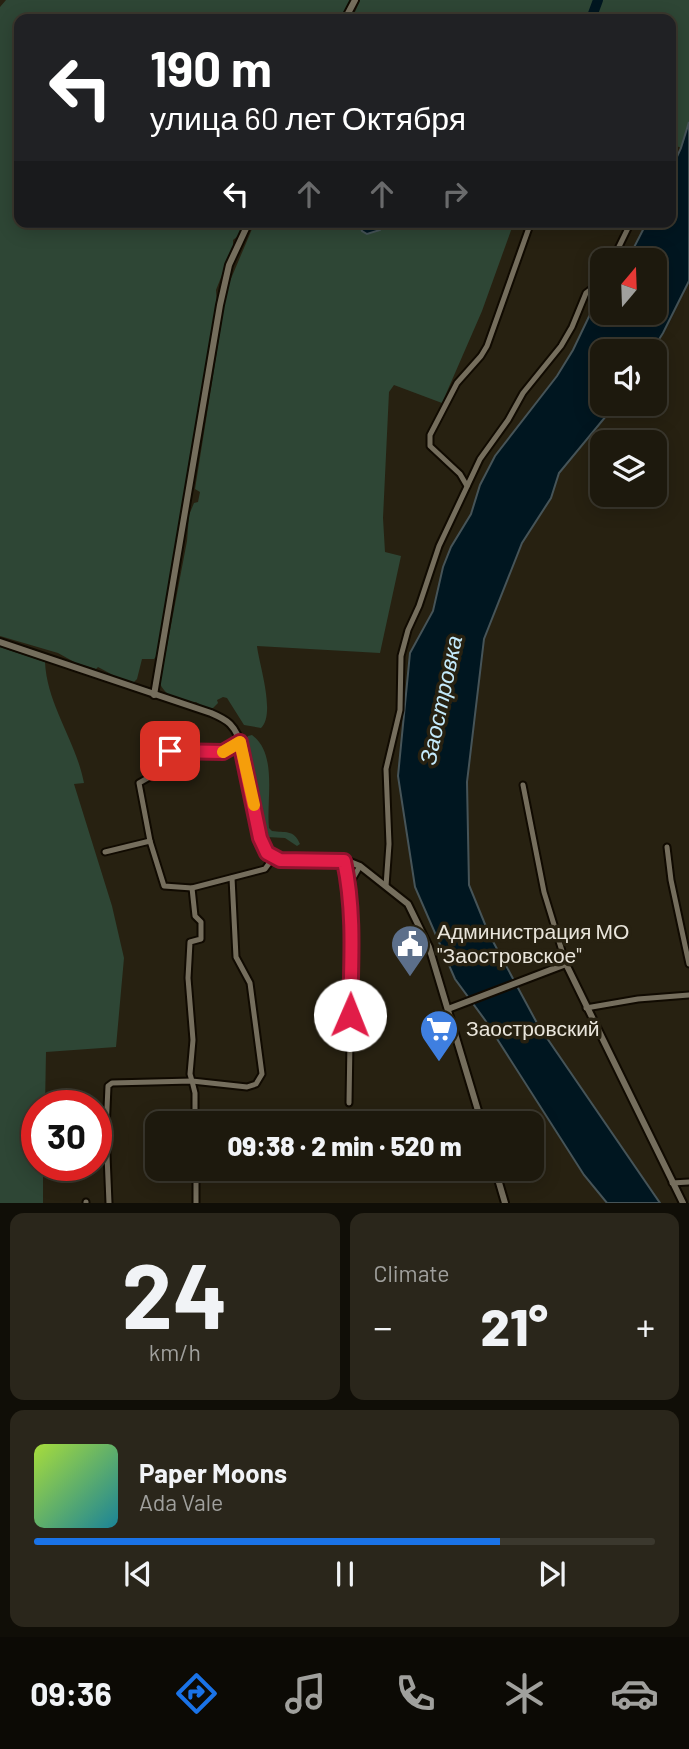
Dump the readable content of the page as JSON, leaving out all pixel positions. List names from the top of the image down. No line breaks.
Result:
{"water":["Заостровка"],"places":{"public building":["Администрация МО \"Заостровское\""],"supermarket":["Заостровский"]},"north":"top","page":{"turn":["190 m","улица 60 лет Октября"],"limit":"30","trip":"09:38 · 2 min · 520 m","tile":[["24","km/h"],"Climate"],"heat":["−","21°","+"],"song":["Paper Moons","Ada Vale"],"tabs":"09:36"}}
